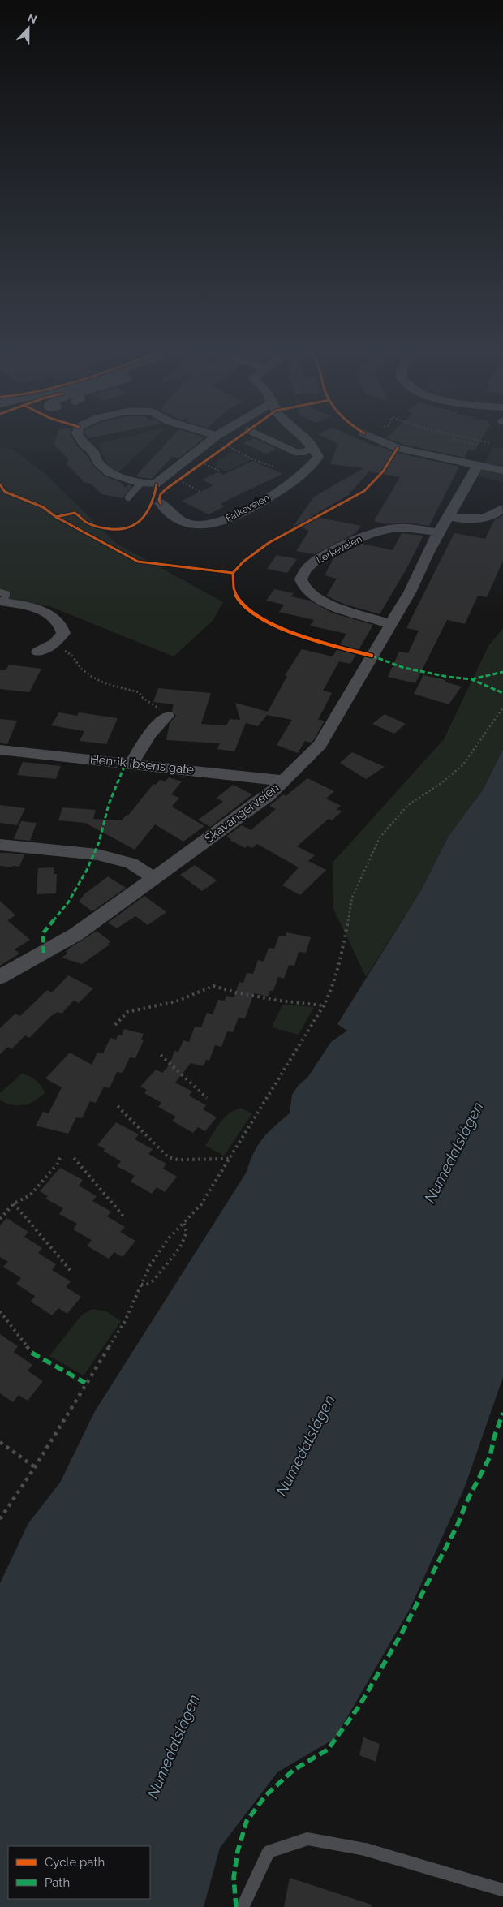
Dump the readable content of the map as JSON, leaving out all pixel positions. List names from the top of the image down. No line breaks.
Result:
{"streets":{"street":["Falkeveien","Lerkeveien","Henrik Ibsens gate","Skavangerveien"]},"crossings":[["Lerkeveien","Skavangerveien"],["Henrik Ibsens gate","Skavangerveien"]],"water":["Numedalslågen"],"legend":["Cycle path","Path"],"north":"top"}
